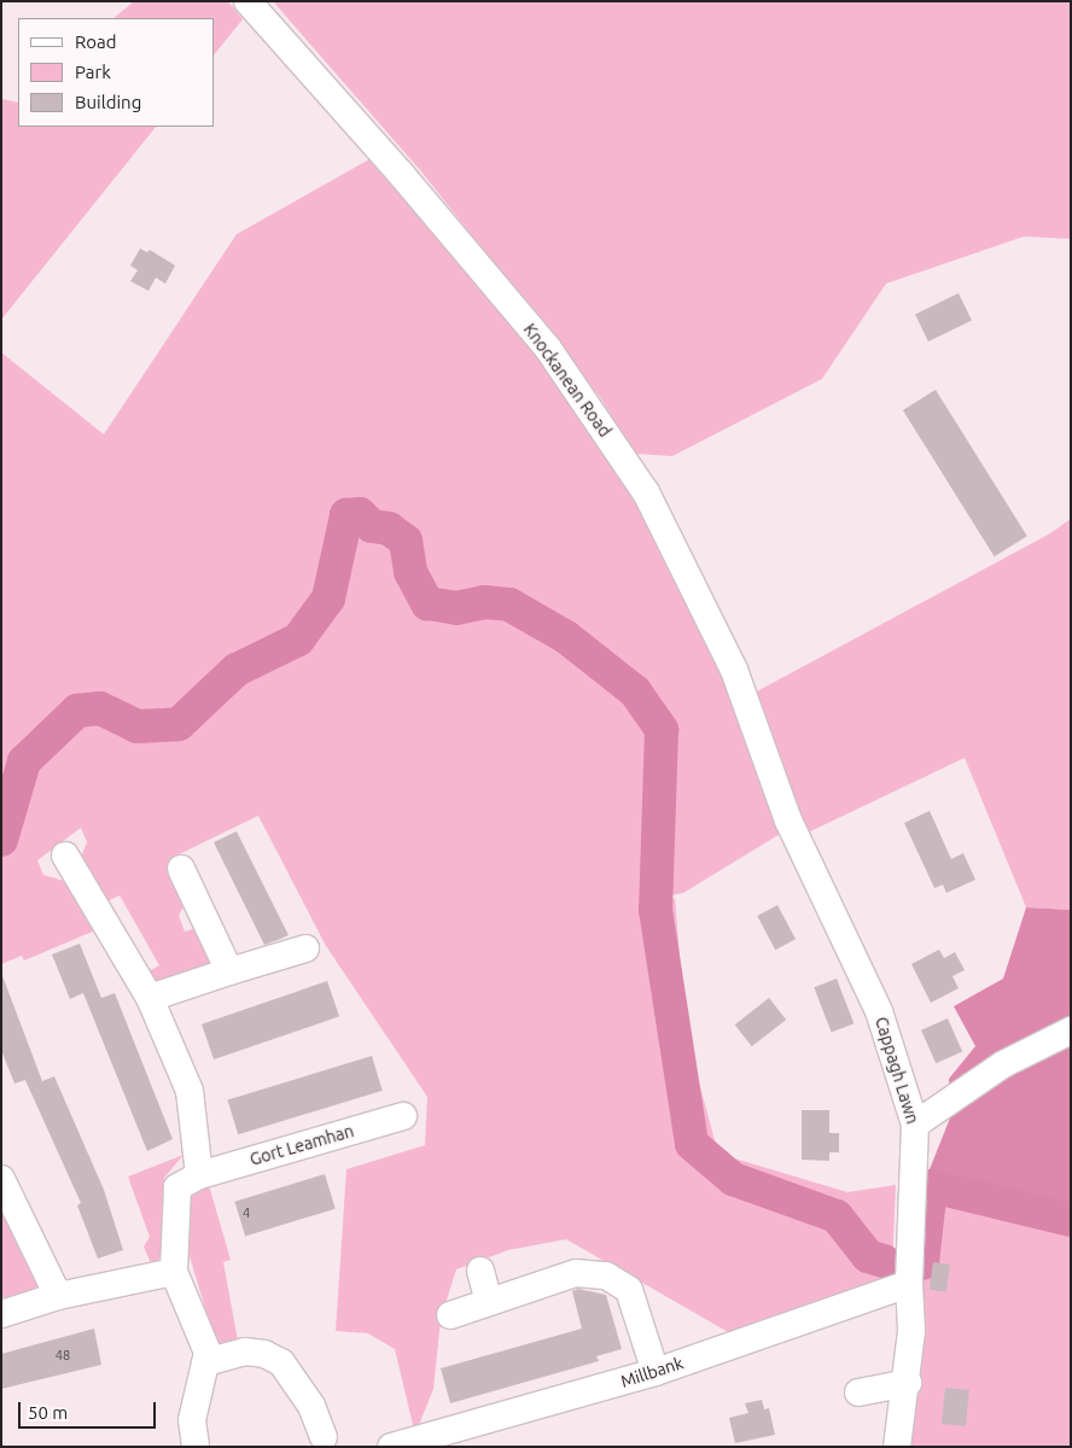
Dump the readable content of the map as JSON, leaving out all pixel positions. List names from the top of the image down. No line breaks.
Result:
{"streets":{"street":["Knockanean Road","Cappagh Lawn","Gort Leamhan","Millbank"]},"crossings":[["Knockanean Road","Cappagh Lawn"],["Cappagh Lawn","Millbank"]],"house_numbers":["4","48"],"legend":["Road","Park","Building"],"scale_bar":"50 m"}
